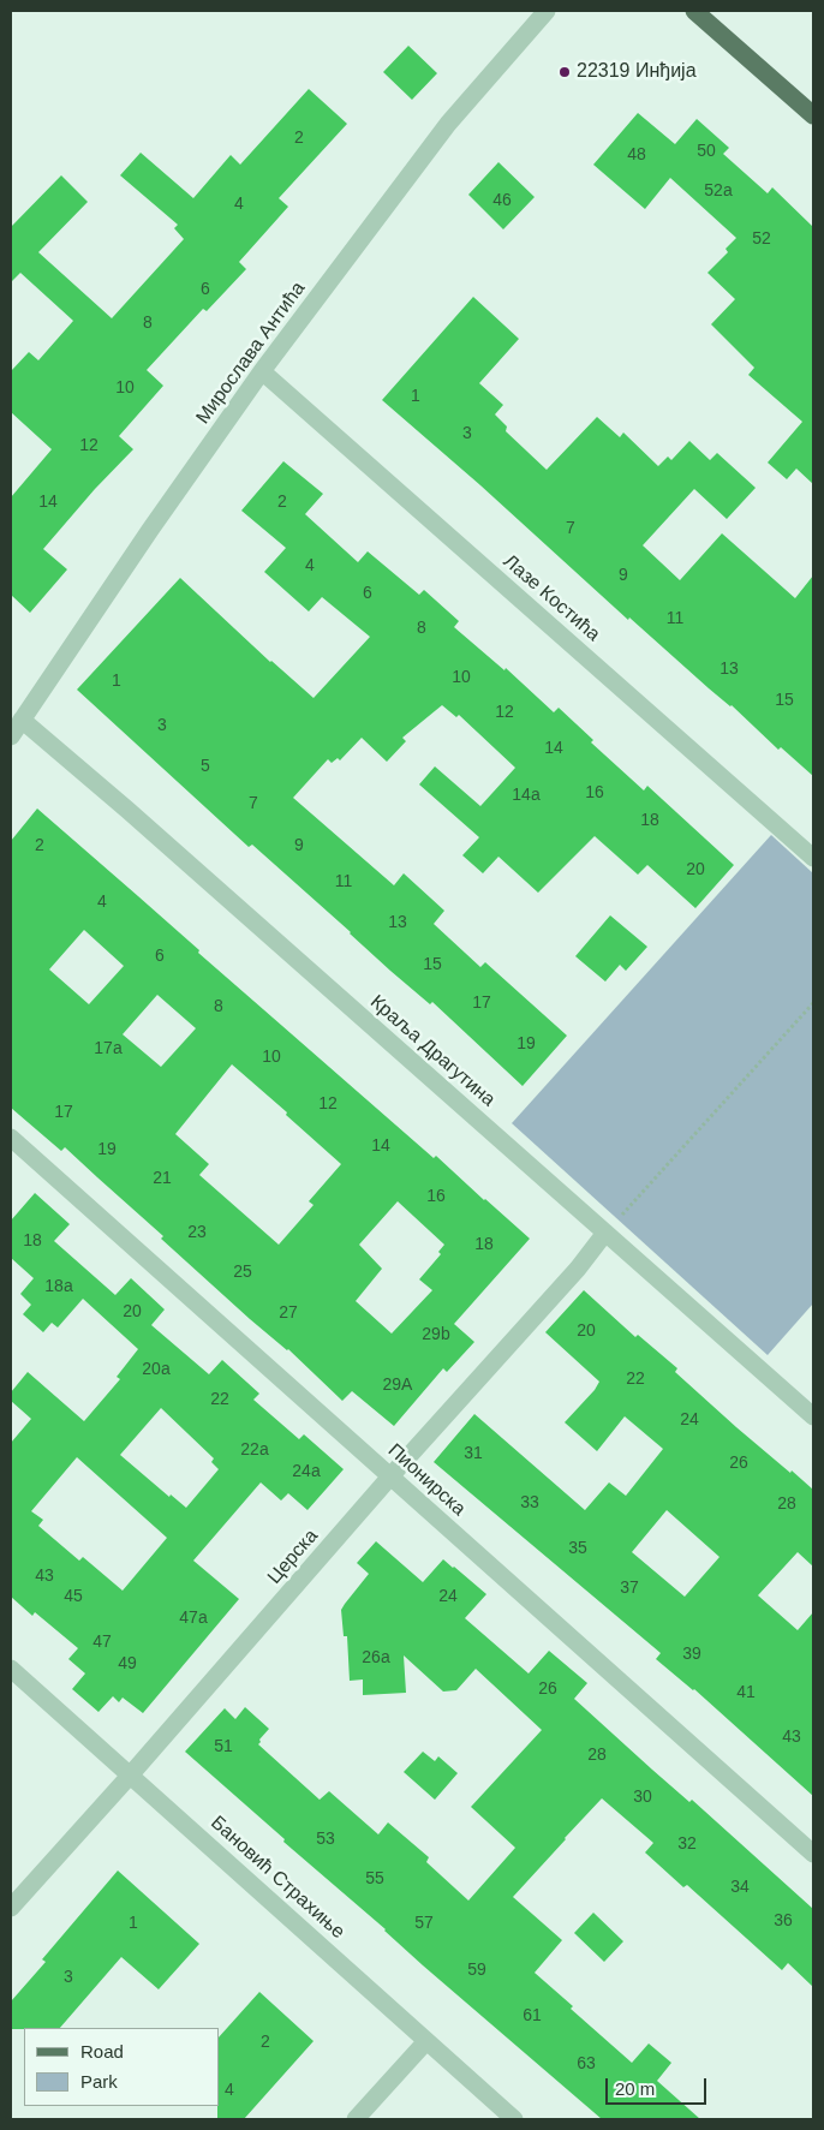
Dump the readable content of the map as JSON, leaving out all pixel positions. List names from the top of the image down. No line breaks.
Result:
{"streets":{"street":["Мирослава Антића","Лазе Костића","Краља Драгутина","Пионирска","Церска","Бановић Страхиње"]},"crossings":[["Мирослава Антића","Лазе Костића"],["Мирослава Антића","Краља Драгутина"],["Краља Драгутина","Церска"],["Пионирска","Церска"],["Церска","Бановић Страхиње"]],"places":["22319 Инђија"],"house_numbers":["2","50","48","52a","46","4","52","6","8","10","1","3","12","14","2","7","4","9","6","11","8","13","10","1","15","12","3","14","5","16","14a","7","18","2","9","20","11","4","13","6","15","17","8","19","17a","10","12","17","14","19","21","16","23","18","18","25","18a","20","27","20","29b","20a","22","29A","22","24","22a","31","26","24a","33","28","35","43","37","45","24","47a","47","39","26a","49","26","41","43","51","28","30","53","32","55","34","36","1","57","59","3","61","2","63","4"],"legend":["Road","Park"],"scale_bar":"20 m"}
